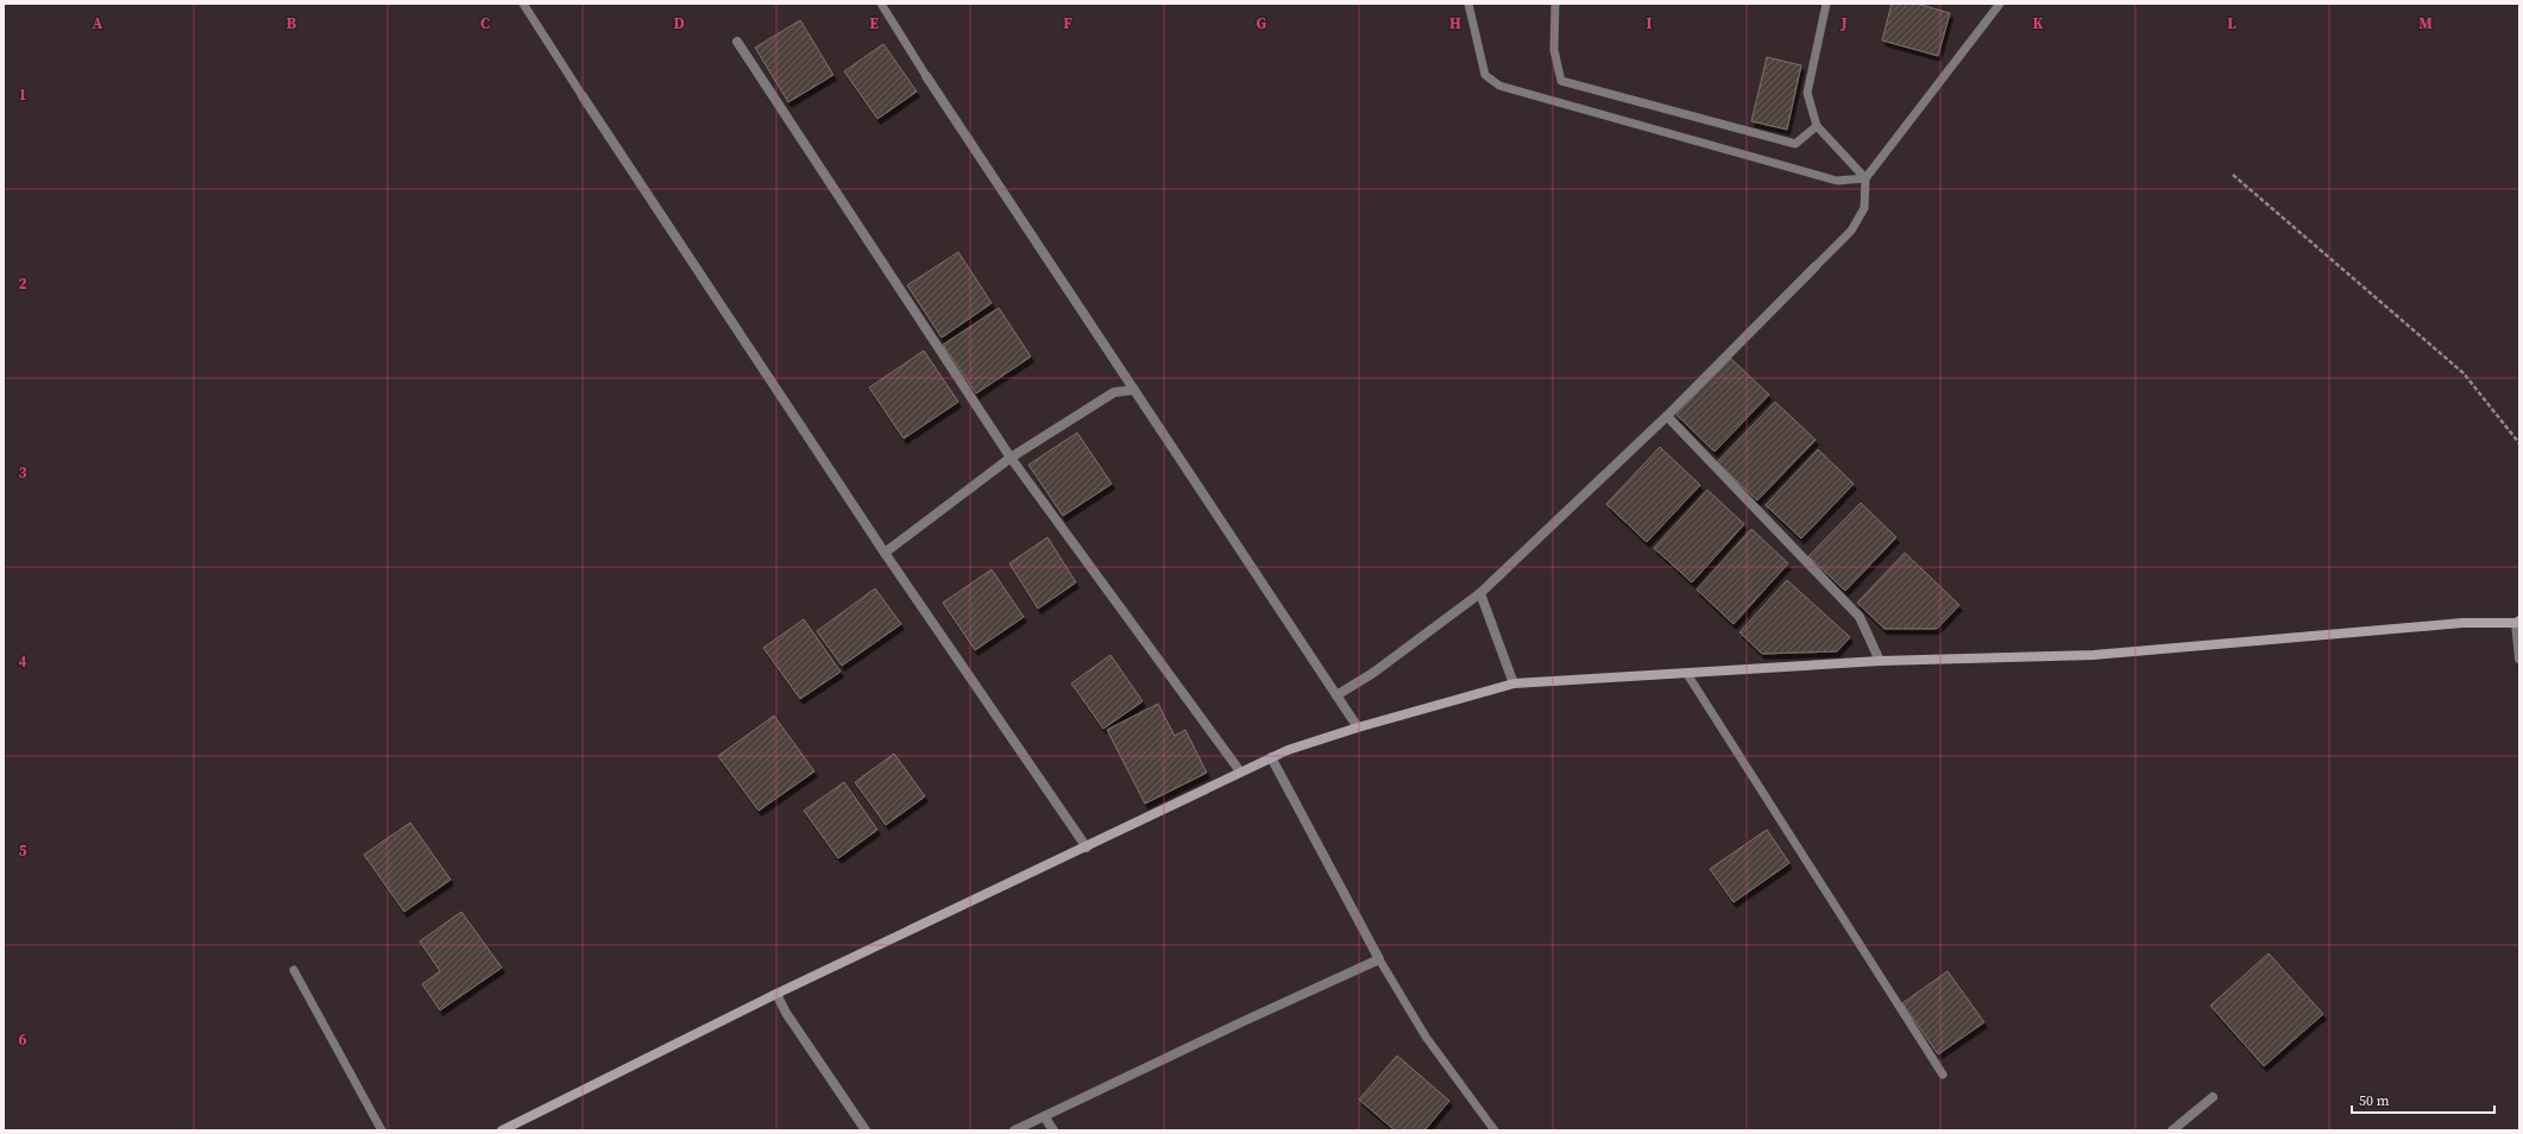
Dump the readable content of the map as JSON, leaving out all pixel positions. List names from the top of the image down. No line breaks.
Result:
{"scale_bar":"50 m","grid":{"columns":["A","B","C","D","E","F","G","H","I","J","K","L","M"],"rows":["1","2","3","4","5","6"]}}
